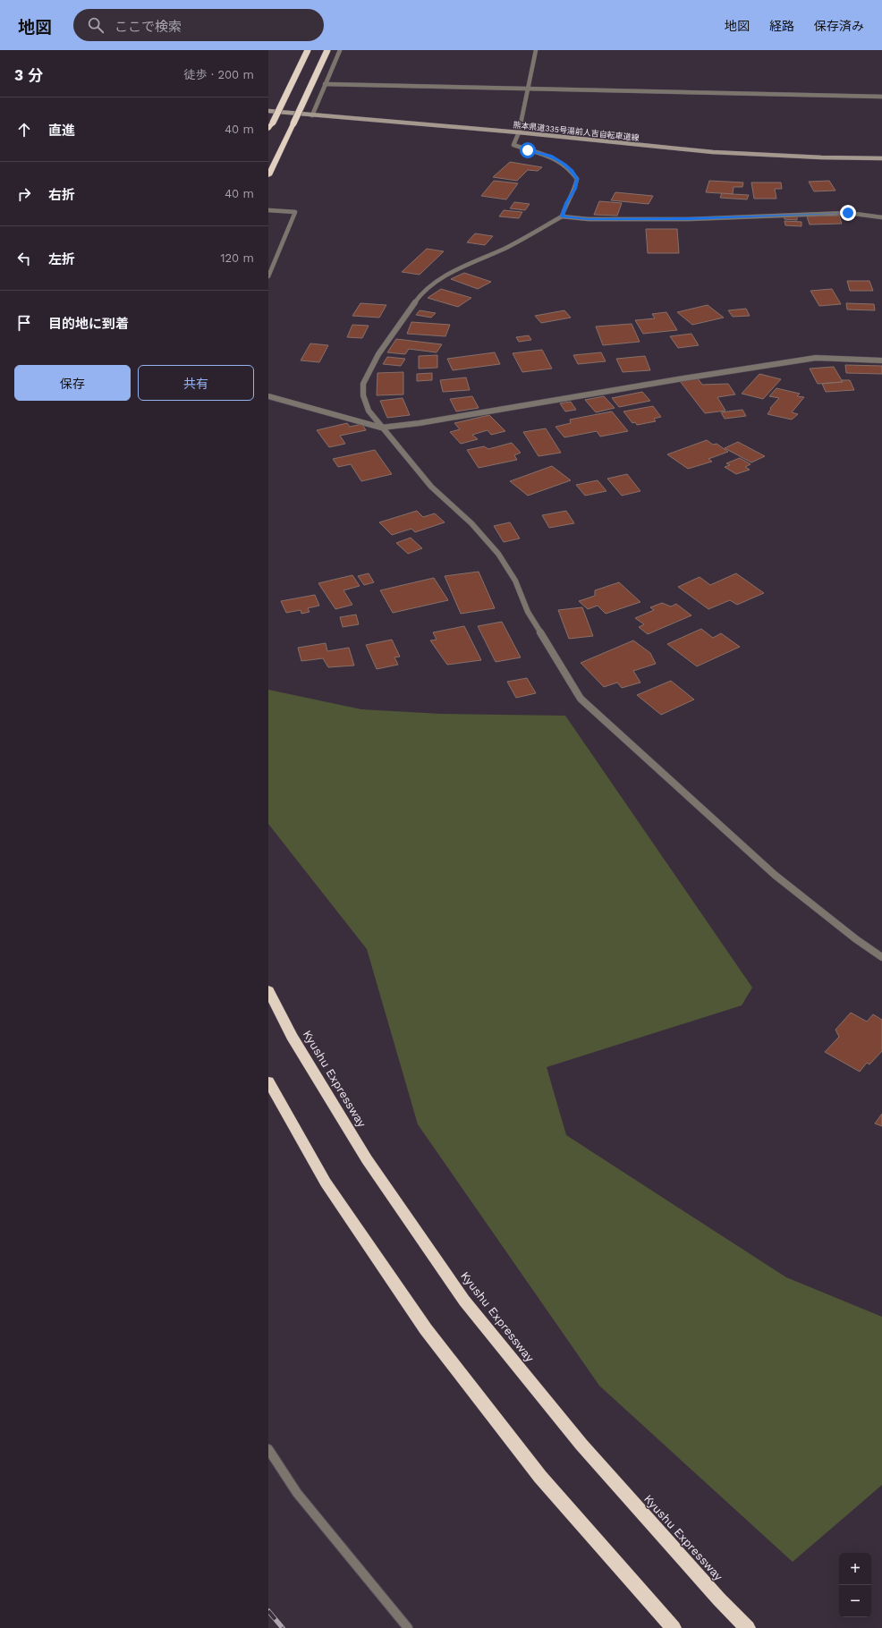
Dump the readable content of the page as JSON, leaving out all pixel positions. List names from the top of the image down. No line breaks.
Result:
{"streets":{"highway":["Kyushu Expressway"],"main road":["熊本県道335号湯前人吉自転車道線"]},"page":{"header":"地図","search":"ここで検索","nav":["地図","経路","保存済み"],"heading":["3 分","徒歩 · 200 m"],"list":[["直進","40 m"],["右折","40 m"],["左折","120 m"],"目的地に到着"],"buttons":["保存","共有"],"map_buttons":["+","−"]}}
